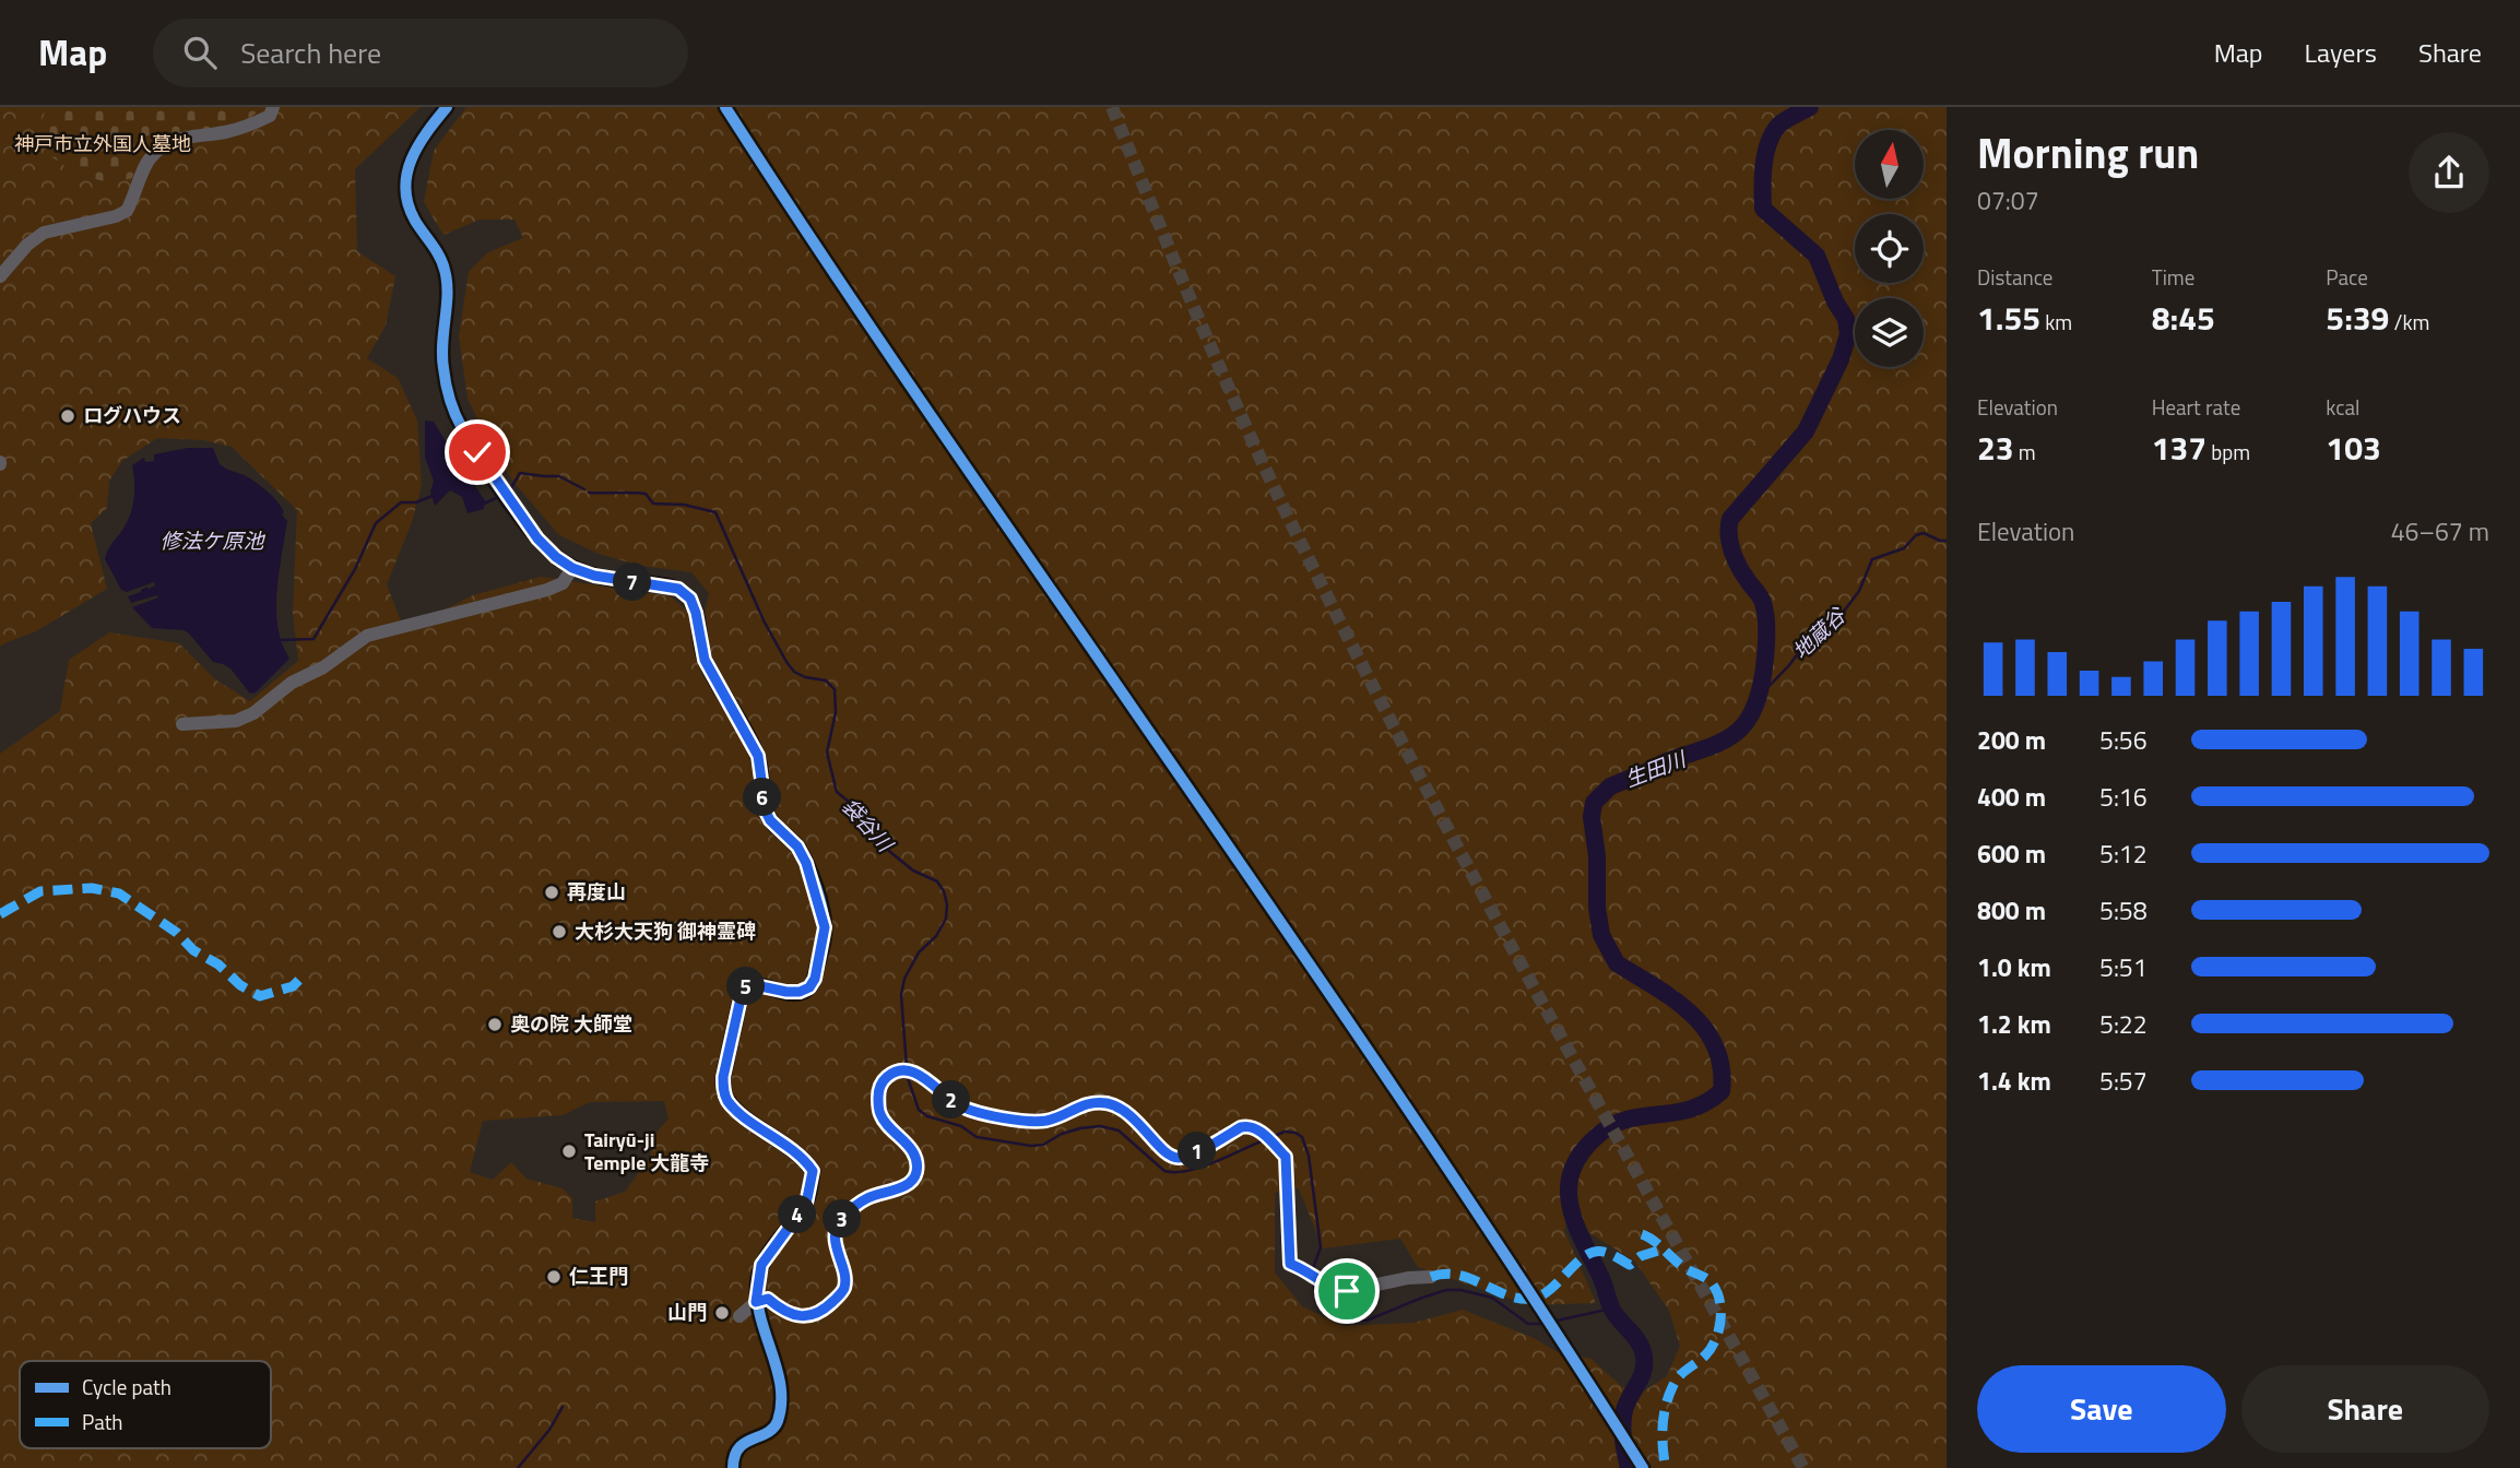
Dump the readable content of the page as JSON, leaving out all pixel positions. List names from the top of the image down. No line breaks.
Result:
{"water":["修法ケ原池","地蔵谷","生田川","袋谷川"],"parks":["神戸市立外国人墓地"],"places":["ログハウス","再度山","大杉大天狗 御神霊碑","奥の院 大師堂","Tairyū-ji Temple 大龍寺","仁王門","山門"],"legend":["Cycle path","Path"],"north":"top","page":{"header":"Map","search":"Search here","nav":["Map","Layers","Share"],"heading":["Morning run","07:07"],"stats":[["Distance","1.55 km"],["Time","8:45"],["Pace","5:39 /km"],["Elevation","23 m"],["Heart rate","137 bpm"],["kcal","103"]],"chart":["Elevation","46–67 m"],"pins":["7","6","5","2","1","4","3"],"list":[{"name":"200 m","note":"5:56"},{"name":"400 m","note":"5:16"},{"name":"600 m","note":"5:12"},{"name":"800 m","note":"5:58"},{"name":"1.0 km","note":"5:51"},{"name":"1.2 km","note":"5:22"},{"name":"1.4 km","note":"5:57"}],"buttons":["Save","Share"]}}
